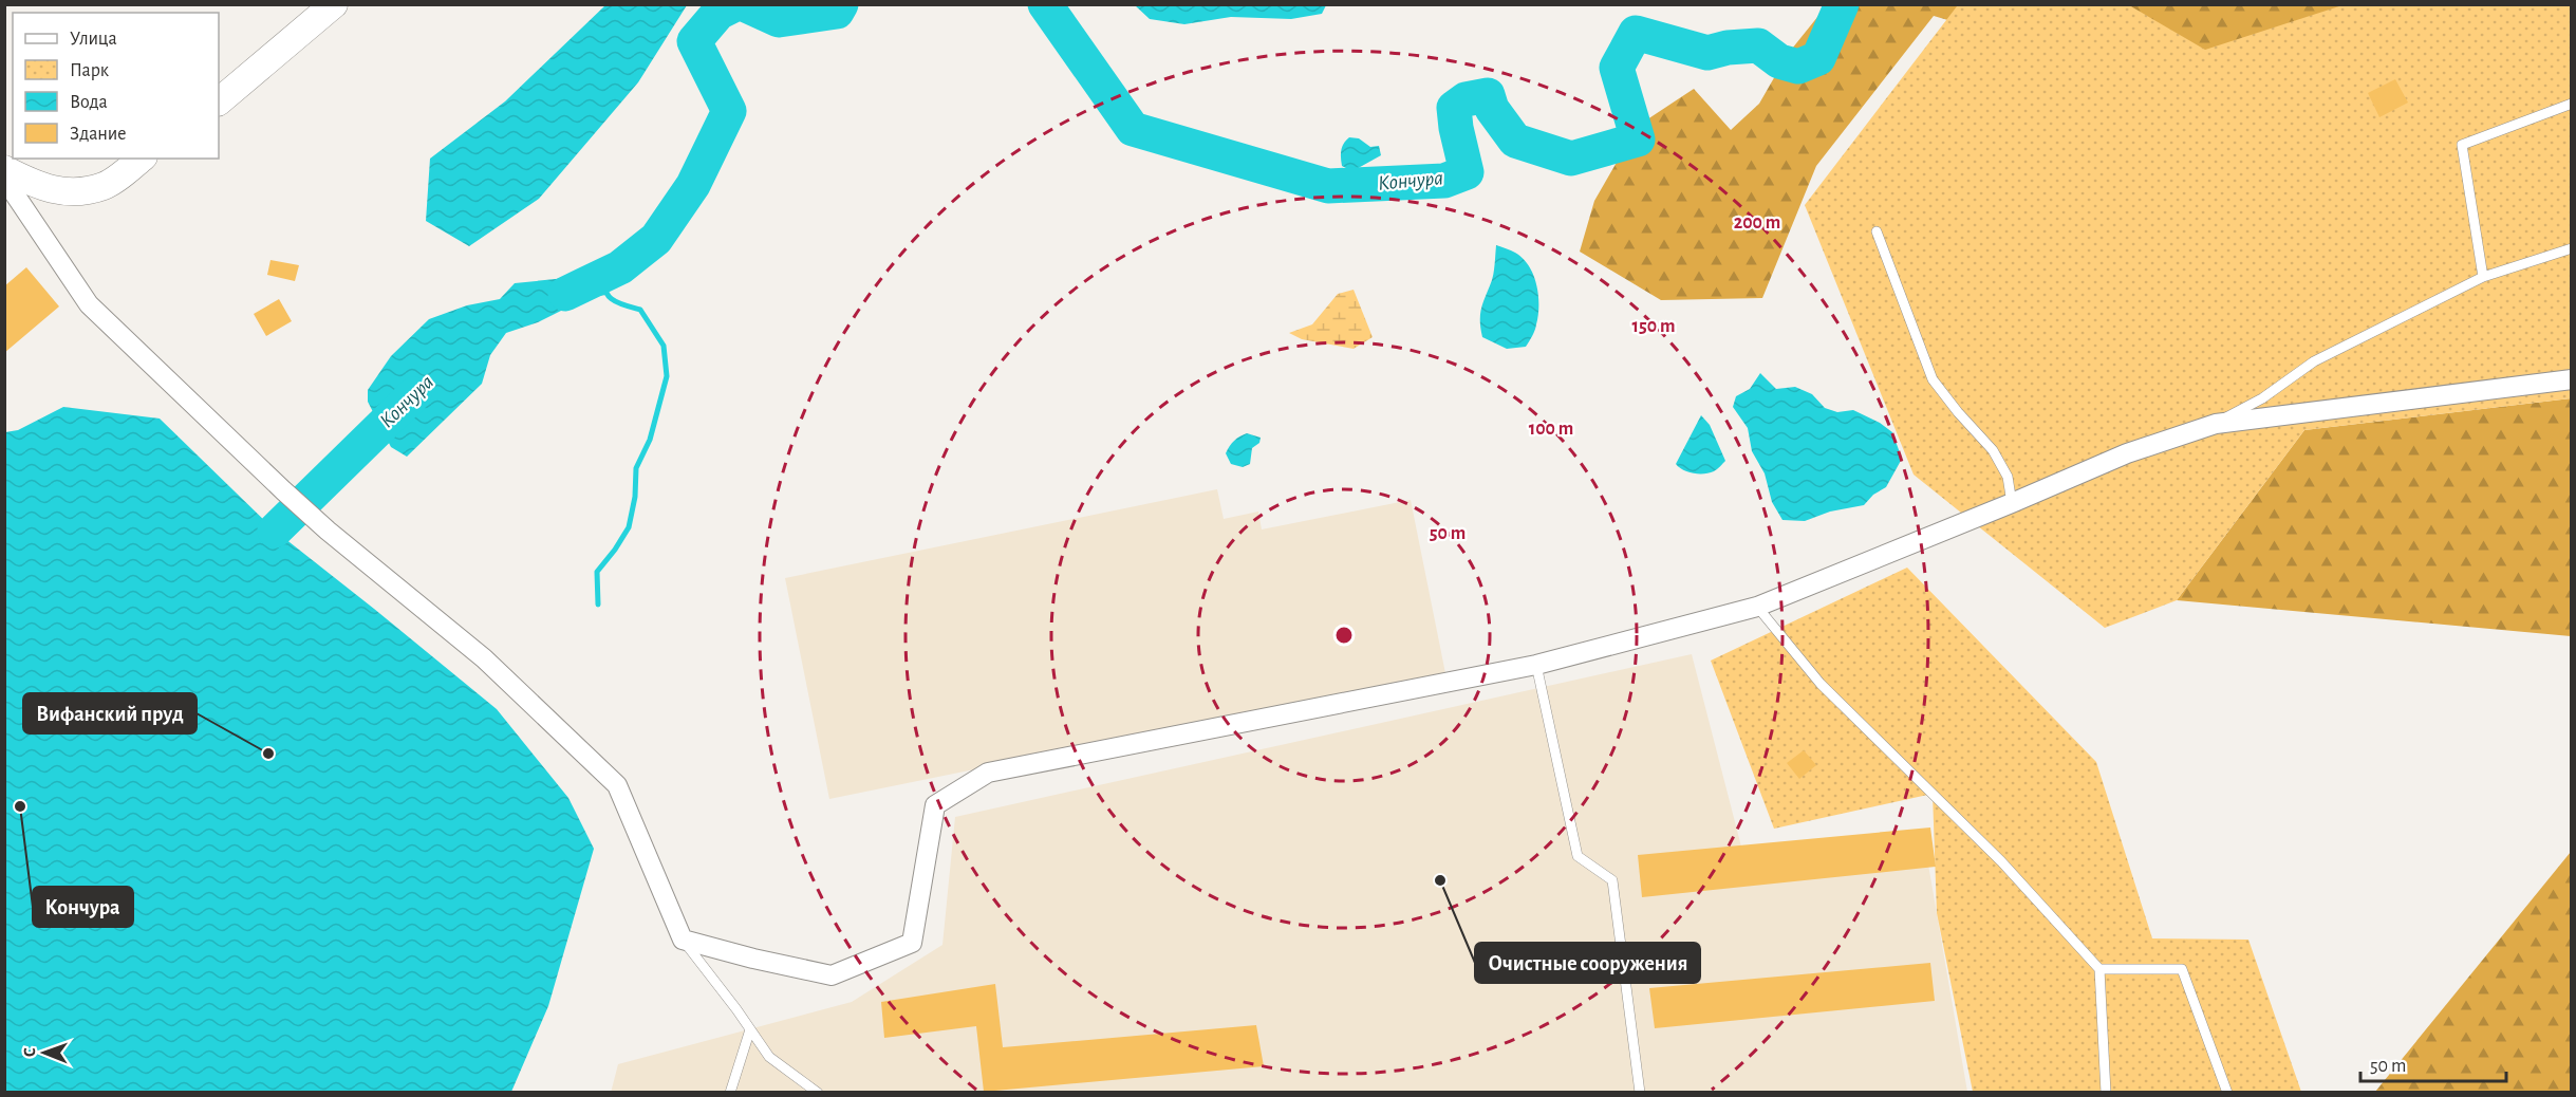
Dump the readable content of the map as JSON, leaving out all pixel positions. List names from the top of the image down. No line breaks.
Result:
{"water":["Кончура"],"places":["Вифанский пруд","Кончура","Очистные сооружения"],"legend":["Улица","Парк","Вода","Здание"],"scale_bar":"50 m","north":"left","rings":["200 m","150 m","100 m","50 m"]}
